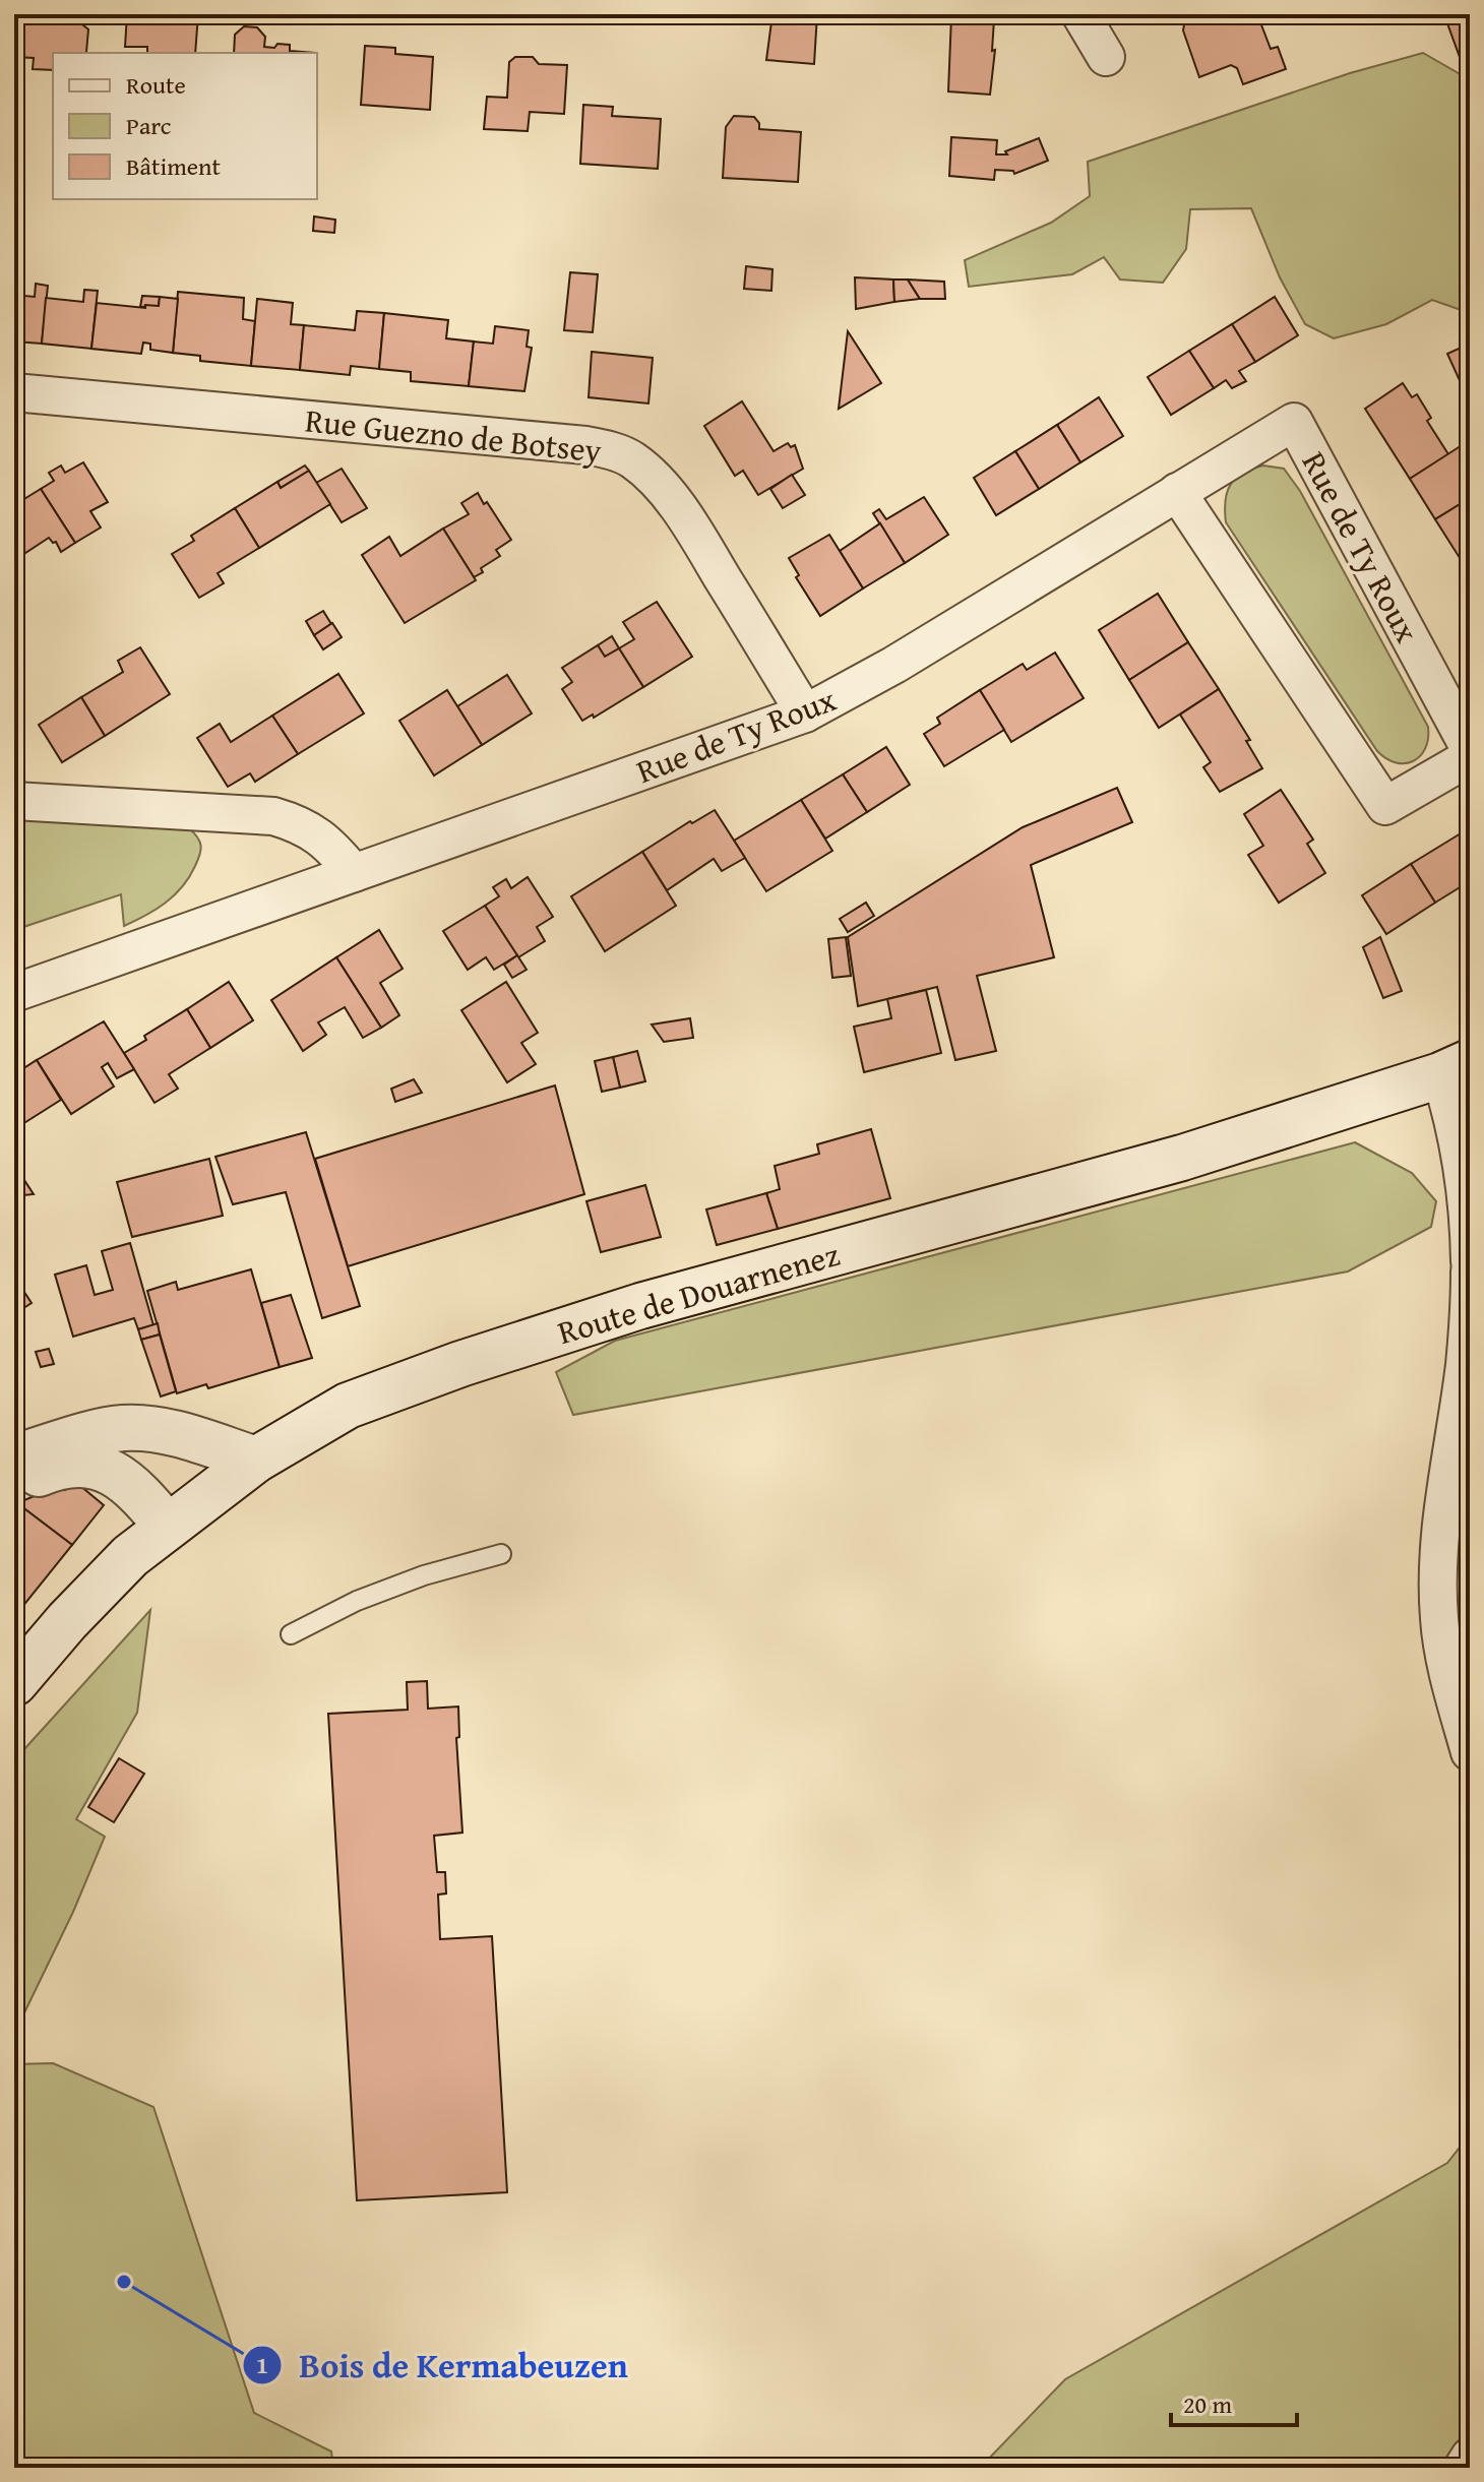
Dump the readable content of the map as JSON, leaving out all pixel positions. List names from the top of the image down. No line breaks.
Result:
{"streets":{"main road":["Route de Douarnenez"],"street":["Rue Guezno de Botsey","Rue de Ty Roux"]},"crossings":[["Rue Guezno de Botsey","Rue de Ty Roux"]],"places":["Bois de Kermabeuzen"],"legend":["Route","Parc","Bâtiment"],"scale_bar":"20 m"}
